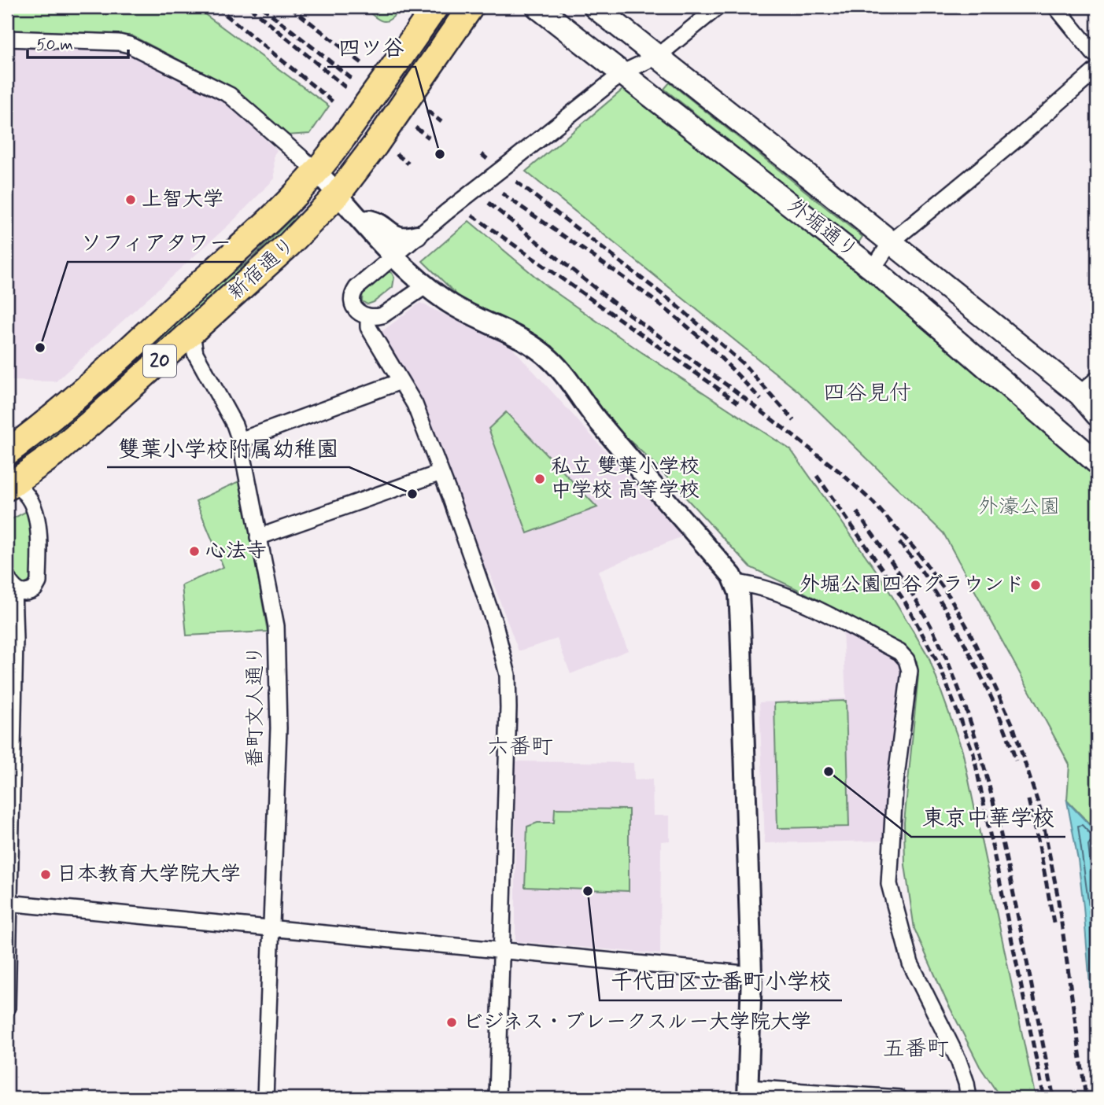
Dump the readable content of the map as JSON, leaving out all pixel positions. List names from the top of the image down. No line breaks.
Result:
{"streets":{"highway":["新宿通り","20"],"main road":["外堀通り"],"street":["番町文人通り"]},"crossings":[["新宿通り","番町文人通り"]],"districts":["四谷見付","六番町","五番町"],"parks":["外濠公園"],"places":["四ツ谷","上智大学","ソフィアタワー","私立 雙葉小学校 中学校 高等学校","雙葉小学校附属幼稚園","心法寺","外堀公園四谷グラウンド","東京中華学校","日本教育大学院大学","千代田区立番町小学校","ビジネス・ブレークスルー大学院大学"],"scale_bar":"50 m"}
